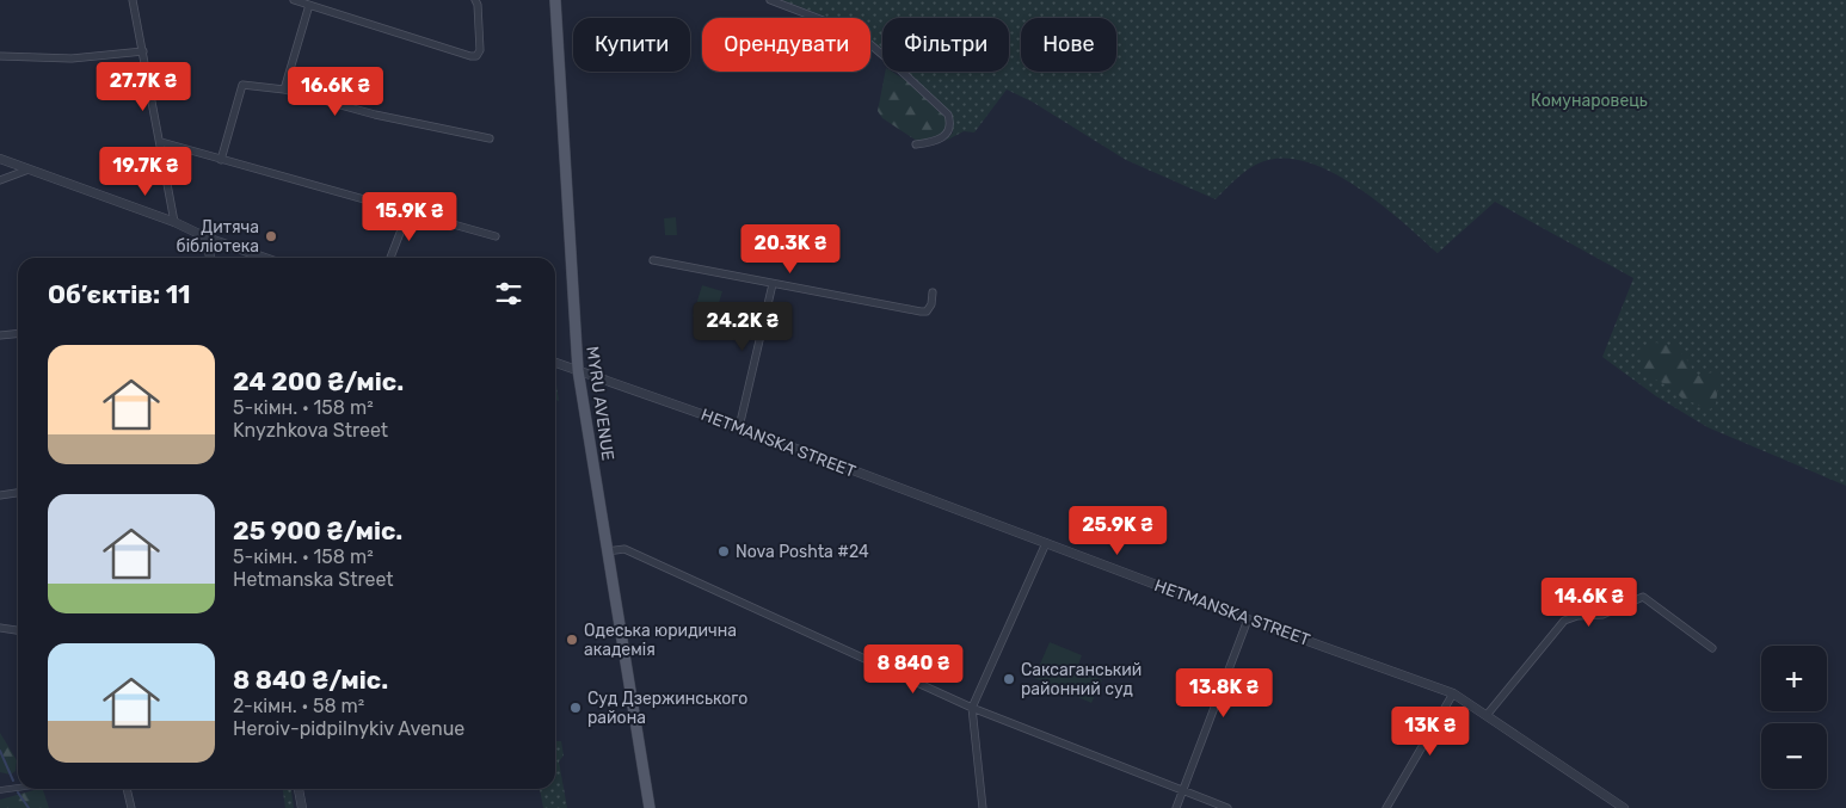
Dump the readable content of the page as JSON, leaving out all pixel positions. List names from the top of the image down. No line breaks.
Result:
{"streets":{"main road":["MYRU AVENUE"],"street":["HETMANSKA STREET"]},"crossings":[["MYRU AVENUE","HETMANSKA STREET"]],"parks":["Комунаровець"],"places":["Дитяча бібліотека","Nova Poshta #24","Одеська юридична академія","Саксаганський районний суд","Суд Дзержинського района"],"page":{"chip":["Купити","Орендувати","Фільтри","Нове"],"price":["27.7K ₴","16.6K ₴","19.7K ₴","15.9K ₴","20.3K ₴","24.2K ₴","25.9K ₴","14.6K ₴","8 840 ₴","13.8K ₴","13K ₴"],"heading":"Об’єктів: 11","list":[{"name":"24 200 ₴/міс.","note":"5-кімн. · 158 m² · Knyzhkova Street"},{"name":"25 900 ₴/міс.","note":"5-кімн. · 158 m² · Hetmanska Street"},{"name":"8 840 ₴/міс.","note":"2-кімн. · 58 m² · Heroiv-pidpilnykiv Avenue"}],"map_buttons":["+","−"]}}
